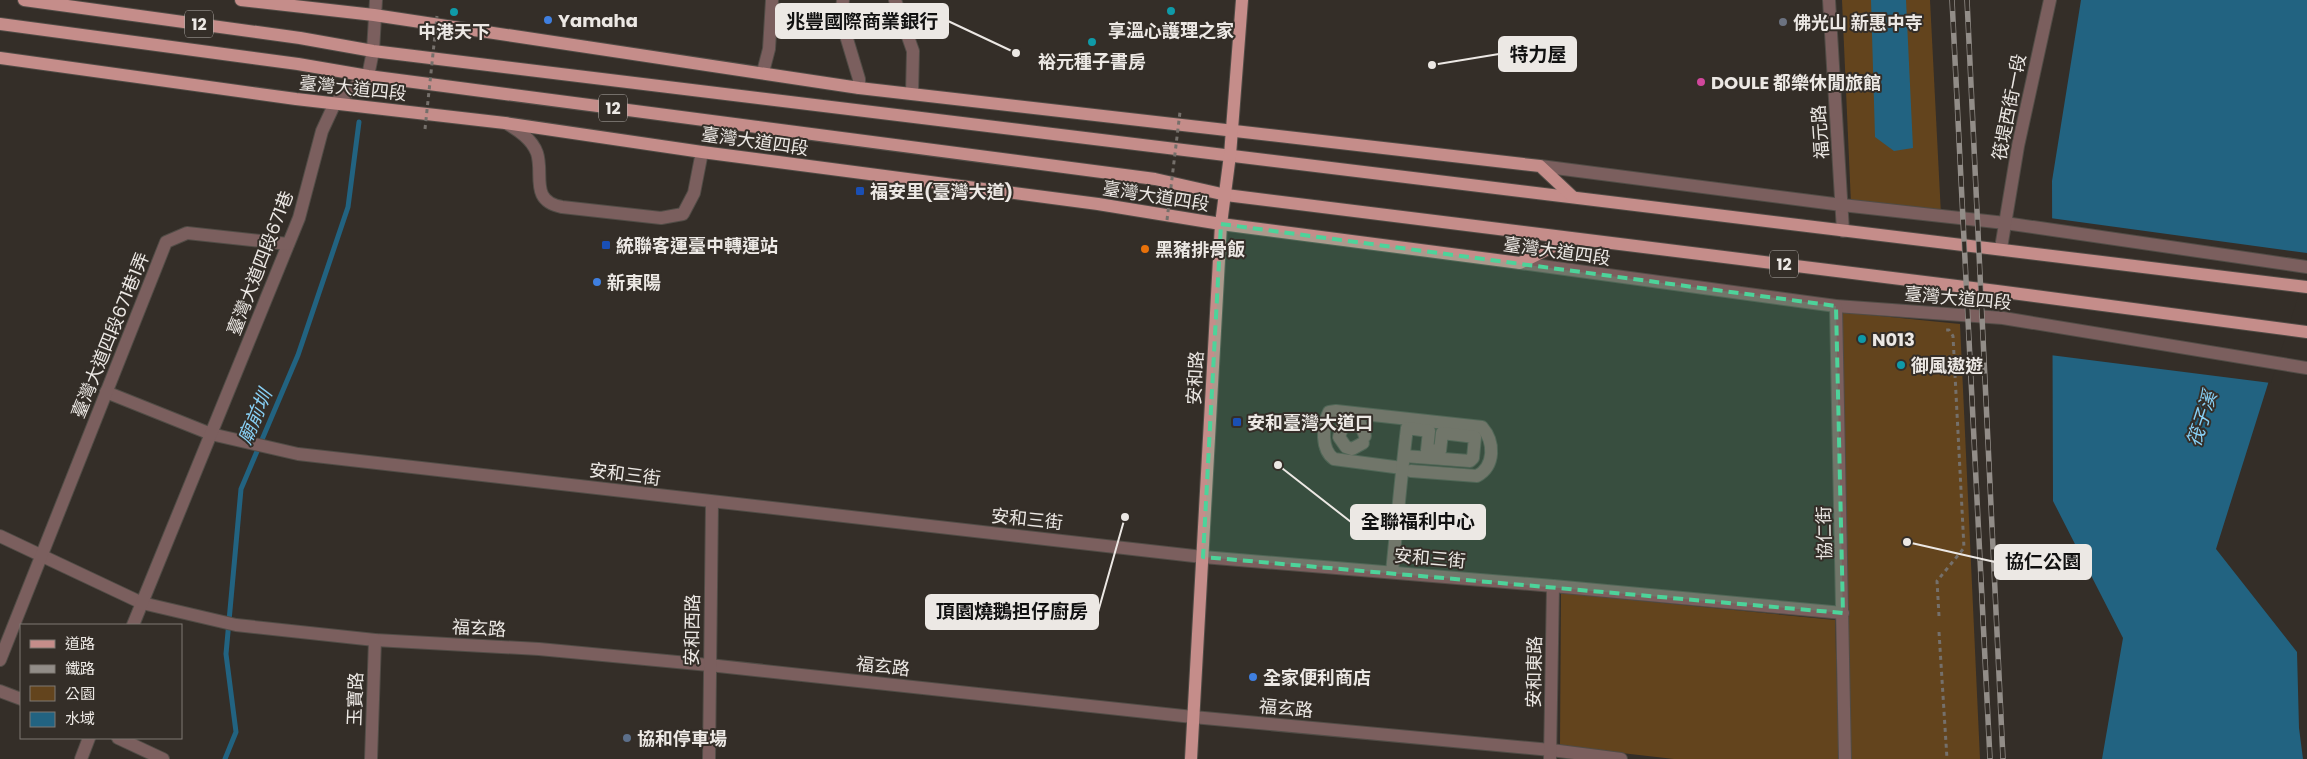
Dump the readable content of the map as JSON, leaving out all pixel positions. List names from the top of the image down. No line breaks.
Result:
{"streets":{"main road":["12","臺灣大道四段","安和路"],"street":["筏堤西街一段","福元路","臺灣大道四段671巷","臺灣大道四段671巷1弄","安和三街","協仁街","福玄路","安和西路","安和東路","玉寶路"]},"crossings":[["12","筏堤西街一段"],["12","福元路"],["12","安和路"],["臺灣大道四段","臺灣大道四段671巷"],["臺灣大道四段","安和路"],["臺灣大道四段","協仁街"],["臺灣大道四段671巷","臺灣大道四段671巷1弄"],["臺灣大道四段671巷","安和三街"],["臺灣大道四段671巷","福玄路"],["安和路","安和三街"],["安和路","福玄路"],["安和三街","協仁街"],["安和三街","安和西路"],["安和三街","安和東路"],["福玄路","安和西路"],["福玄路","安和東路"],["福玄路","玉寶路"]],"water":["廟前圳","筏子溪"],"places":{"other":["享溫心護理之家","中港天下","Yamaha","佛光山 新惠中寺","裕元種子書房","兆豐國際商業銀行","特力屋","DOULE 都樂休閒旅館","黑豬排骨飯","新東陽","N013","御風遨遊","全聯福利中心","頂園燒鵝担仔廚房","協仁公園","全家便利商店","協和停車場"],"transit":["福安里(臺灣大道)","統聯客運臺中轉運站","安和臺灣大道口"]},"legend":["道路","鐵路","公園","水域"]}
